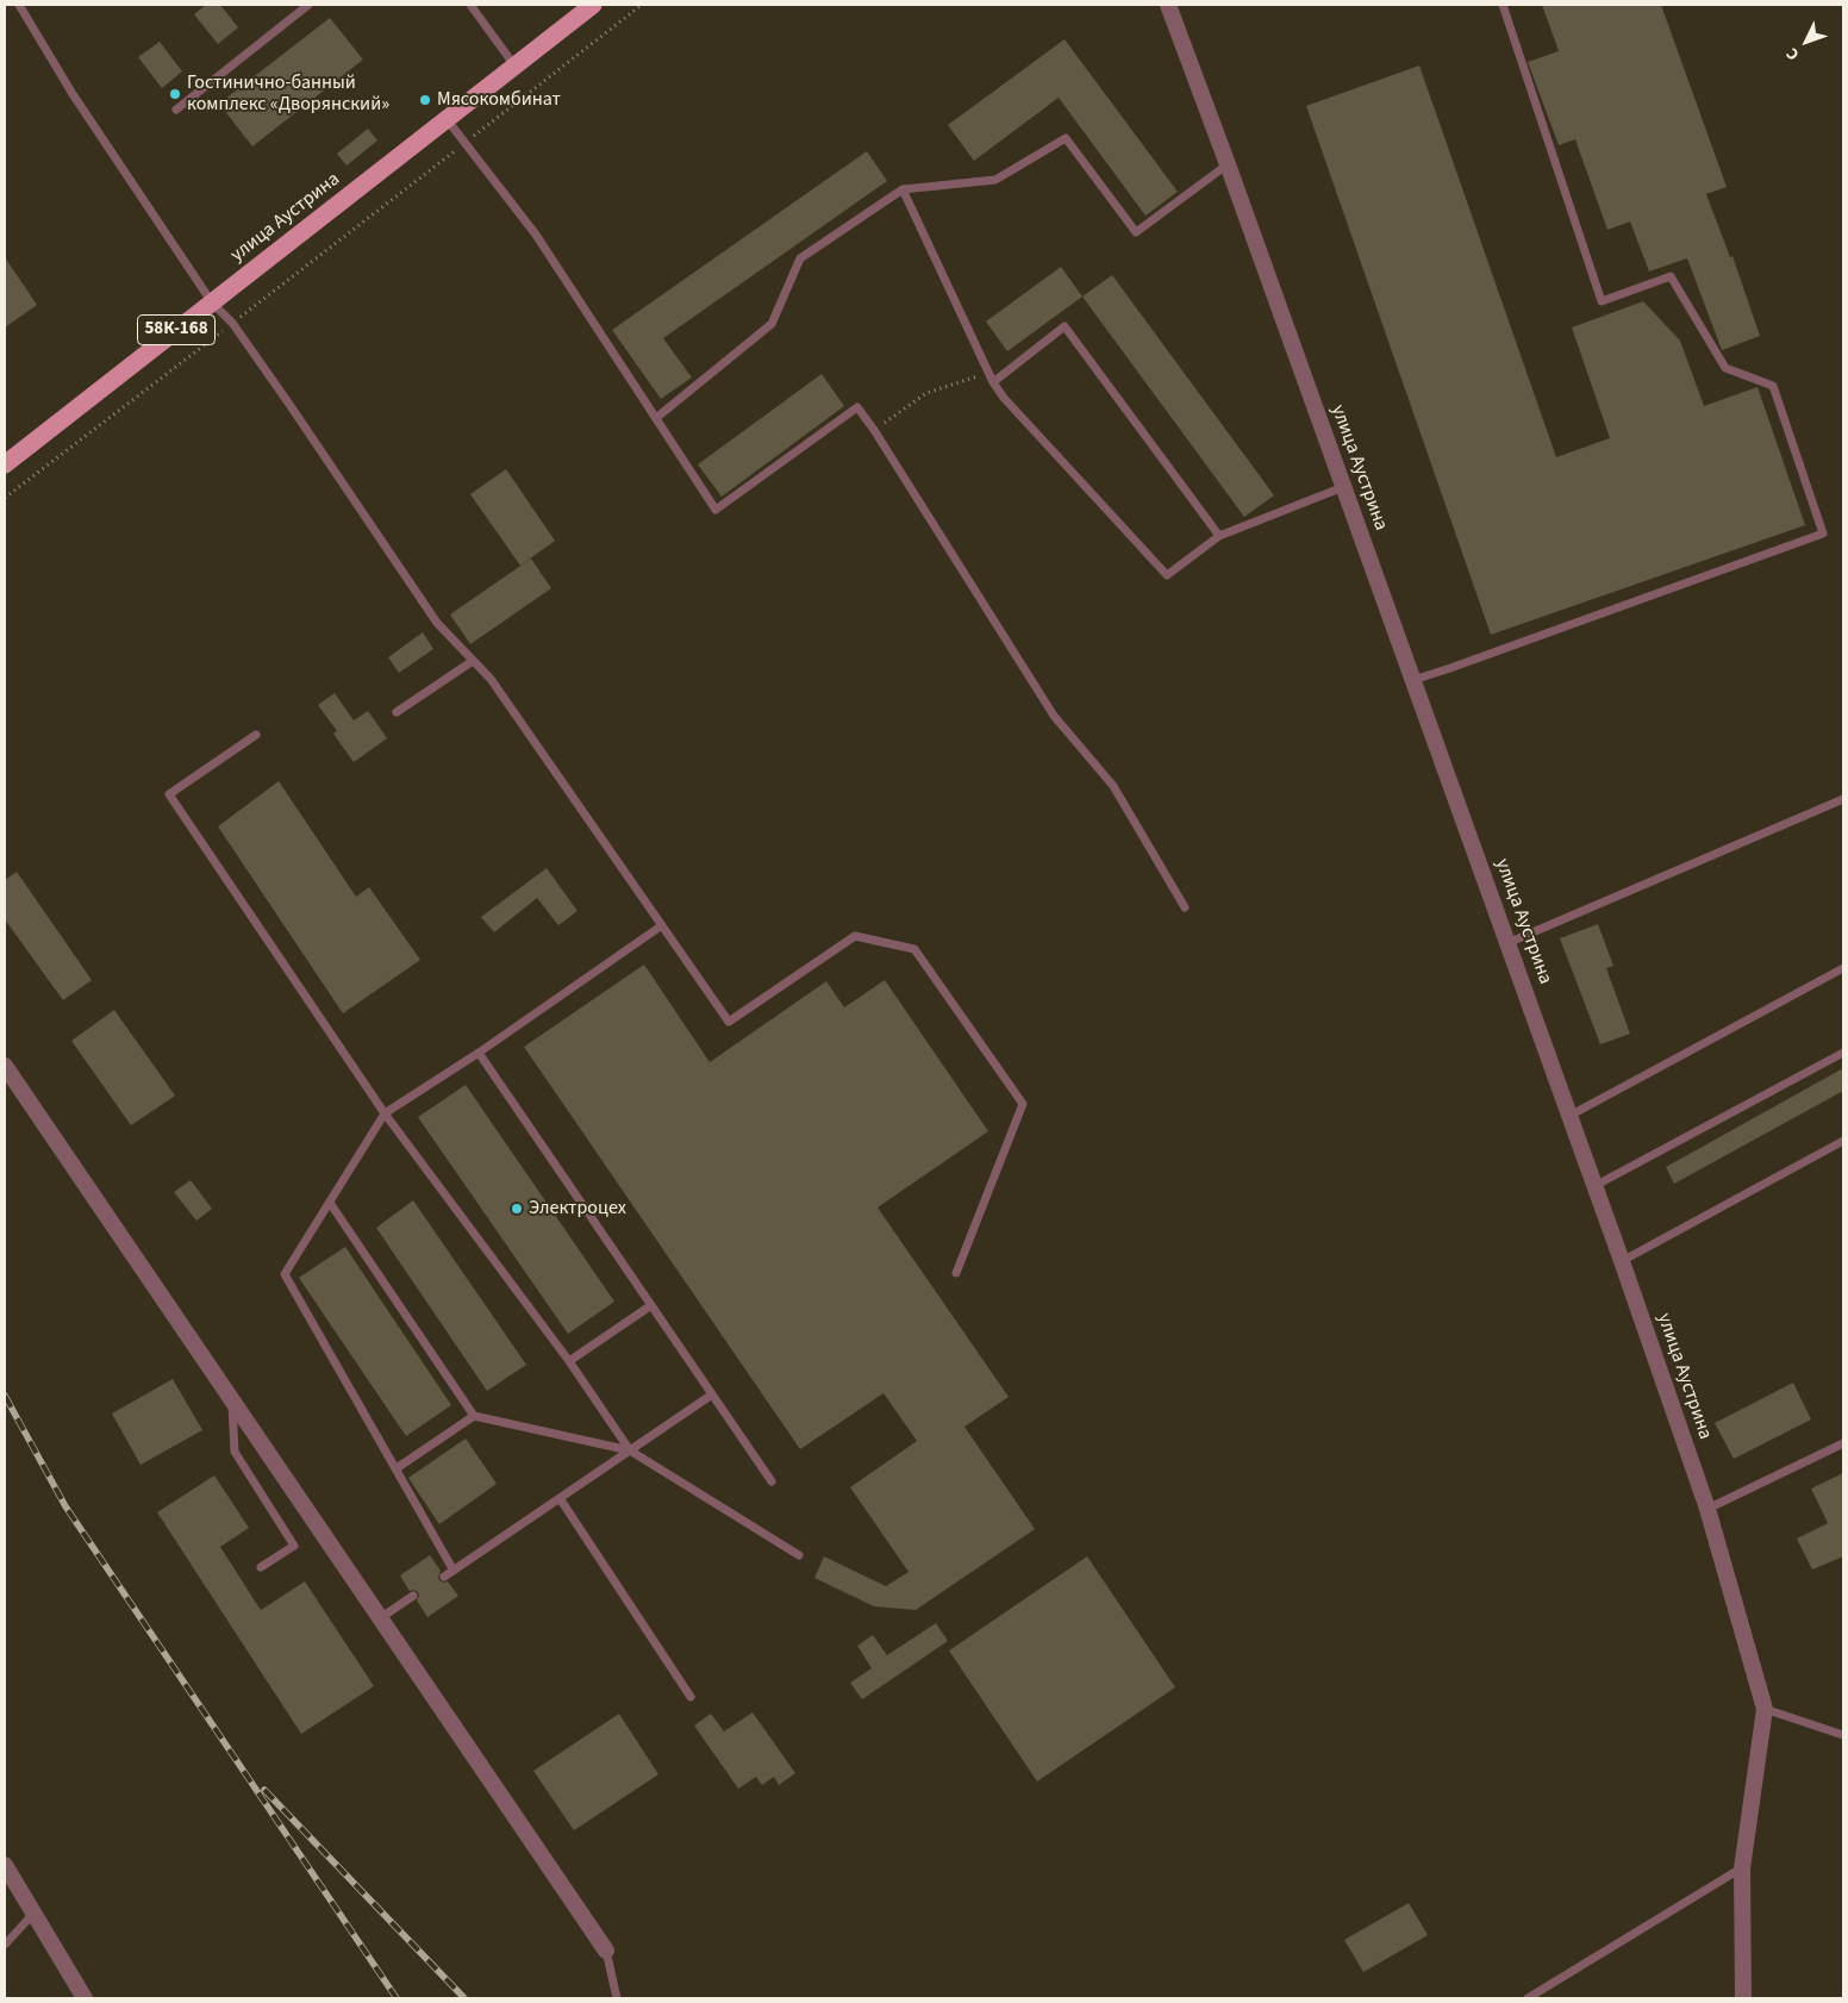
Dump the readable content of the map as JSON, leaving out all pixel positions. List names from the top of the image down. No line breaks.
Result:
{"streets":{"main road":["улица Аустрина","58К-168"]},"places":["Гостинично-банный комплекс «Дворянский»","Мясокомбинат","Электроцех"],"north":"bottom left"}
